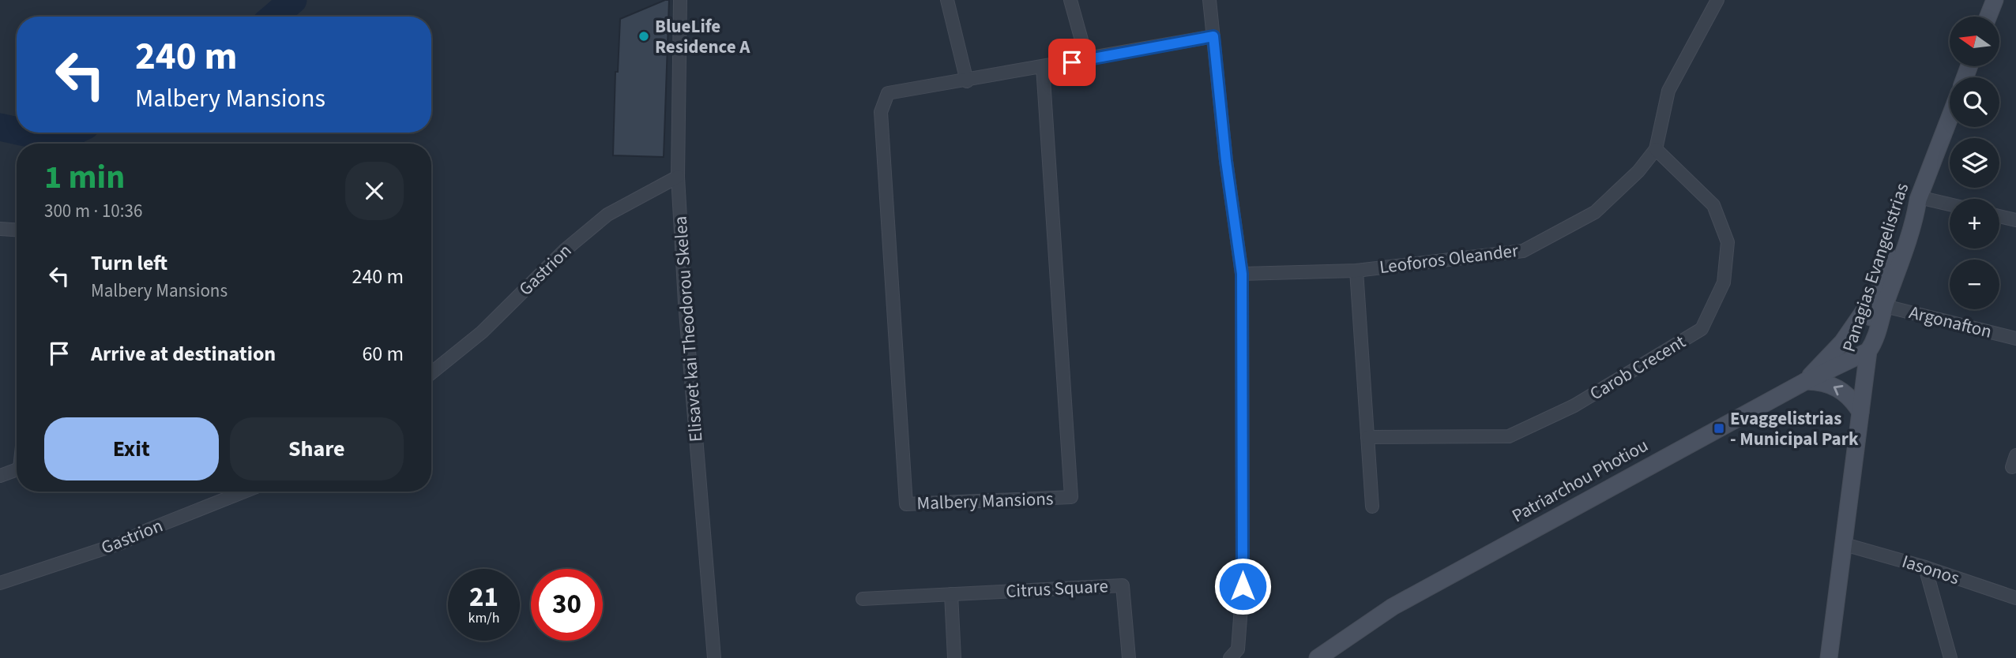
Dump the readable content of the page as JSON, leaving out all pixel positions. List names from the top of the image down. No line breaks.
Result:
{"streets":{"main road":["Panagias Evangelistrias","Patriarchou Photiou"],"street":["Leoforos Oleander","Gastrion","Argonafton","Elisavet kai Theodorou Skelea","Carob Crecent","Malbery Mansions","Iasonos","Citrus Square"]},"crossings":[["Leoforos Oleander","Carob Crecent"],["Panagias Evangelistrias","Argonafton"],["Panagias Evangelistrias","Patriarchou Photiou"],["Panagias Evangelistrias","Iasonos"],["Gastrion","Elisavet kai Theodorou Skelea"]],"places":{"other":["BlueLife Residence A"],"transit":["Evaggelistrias - Municipal Park"]},"north":"left","page":{"map_buttons":["+","−"],"turn":["240 m","Malbery Mansions"],"heading":["1 min","300 m · 10:36"],"list":[{"name":"Turn left","note":"Malbery Mansions","value":"240 m"},{"name":"Arrive at destination","value":"60 m"}],"buttons":["Exit","Share"],"speed":"21 km/h","limit":"30"}}
